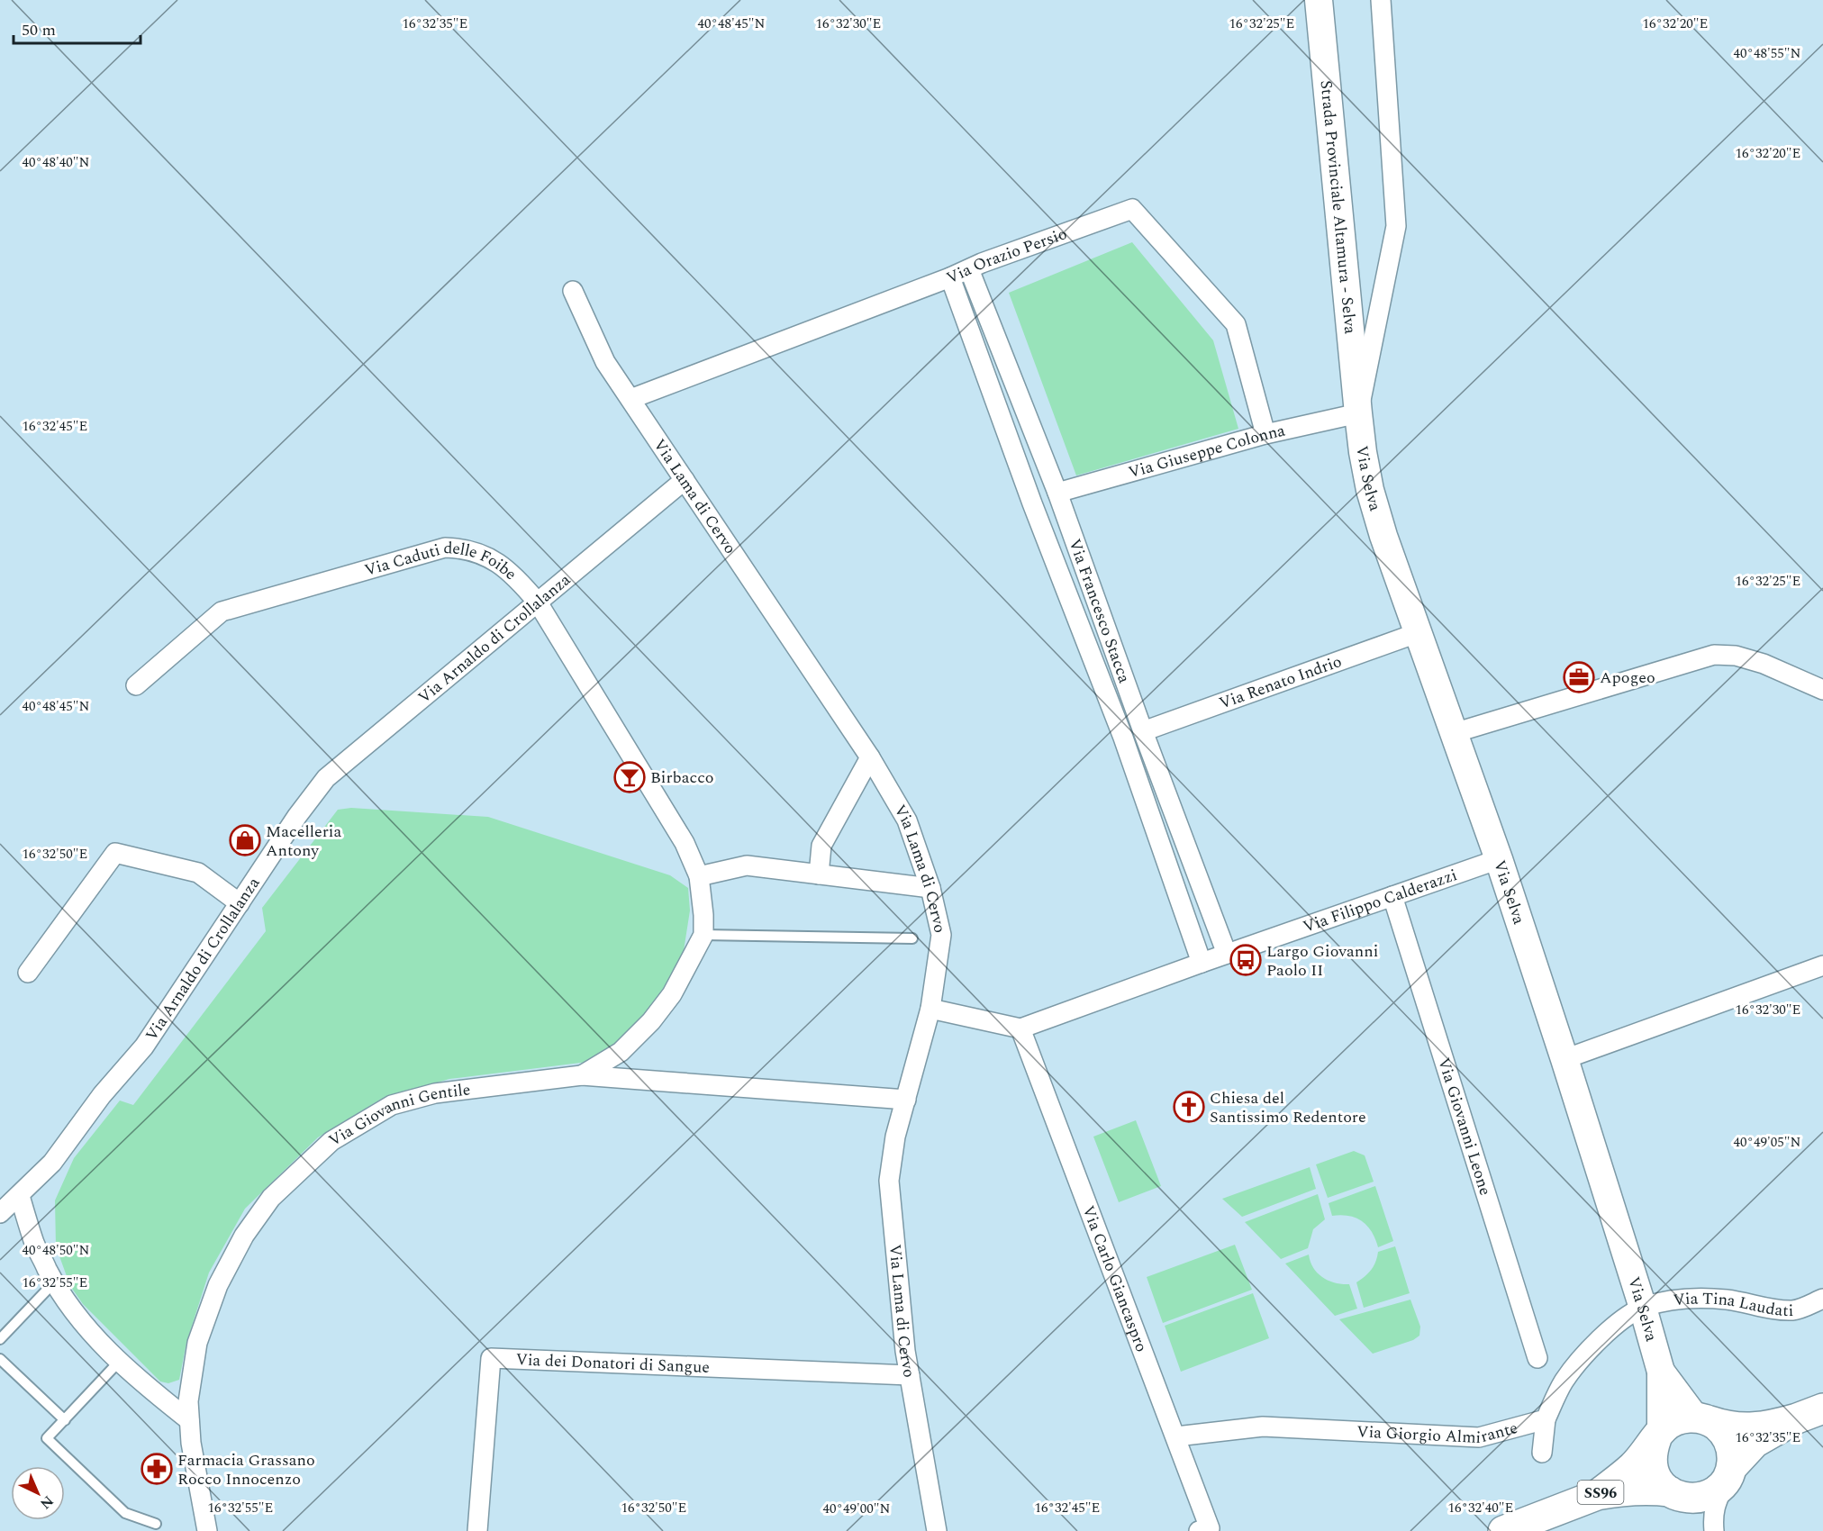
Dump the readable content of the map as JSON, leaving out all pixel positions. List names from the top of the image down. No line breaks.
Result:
{"streets":{"main road":["SS96"],"street":["Strada Provinciale Altamura - Selva","Via Orazio Persio","Via Giuseppe Colonna","Via Selva","Via Lama di Cervo","Via Caduti delle Foibe","Via Francesco Stacca","Via Arnaldo di Crollalanza","Via Renato Indrio","Via Filippo Calderazzi","Via Giovanni Gentile","Via Giovanni Leone","Via Carlo Giancaspro","Via Tina Laudati","Via dei Donatori di Sangue","Via Giorgio Almirante"]},"crossings":[["Strada Provinciale Altamura - Selva","Via Giuseppe Colonna"],["Strada Provinciale Altamura - Selva","Via Selva"],["Via Orazio Persio","Via Giuseppe Colonna"],["Via Orazio Persio","Via Lama di Cervo"],["Via Orazio Persio","Via Francesco Stacca"],["Via Giuseppe Colonna","Via Selva"],["Via Giuseppe Colonna","Via Francesco Stacca"],["Via Selva","Via Renato Indrio"],["Via Selva","Via Filippo Calderazzi"],["Via Selva","Via Tina Laudati"],["Via Lama di Cervo","Via Arnaldo di Crollalanza"],["Via Lama di Cervo","Via Giovanni Gentile"],["Via Lama di Cervo","Via dei Donatori di Sangue"],["Via Caduti delle Foibe","Via Arnaldo di Crollalanza"],["Via Caduti delle Foibe","Via Giovanni Gentile"],["Via Francesco Stacca","Via Renato Indrio"],["Via Francesco Stacca","Via Filippo Calderazzi"],["Via Filippo Calderazzi","Via Giovanni Leone"],["Via Carlo Giancaspro","Via Giorgio Almirante"]],"places":{"office":["Apogeo"],"bar":["Birbacco"],"shop":["Macelleria Antony"],"bus stop":["Largo Giovanni Paolo II"],"church":["Chiesa del Santissimo Redentore"],"pharmacy":["Farmacia Grassano Rocco Innocenzo"]},"scale_bar":"50 m","north":"bottom right","coordinates":["40°48'45\"N","16°32'35\"E","16°32'30\"E","16°32'25\"E","16°32'20\"E","40°48'55\"N","40°48'40\"N","16°32'45\"E","16°32'50\"E","40°49'05\"N","40°48'50\"N","16°32'55\"E","16°32'40\"E","40°49'00\"N"]}
